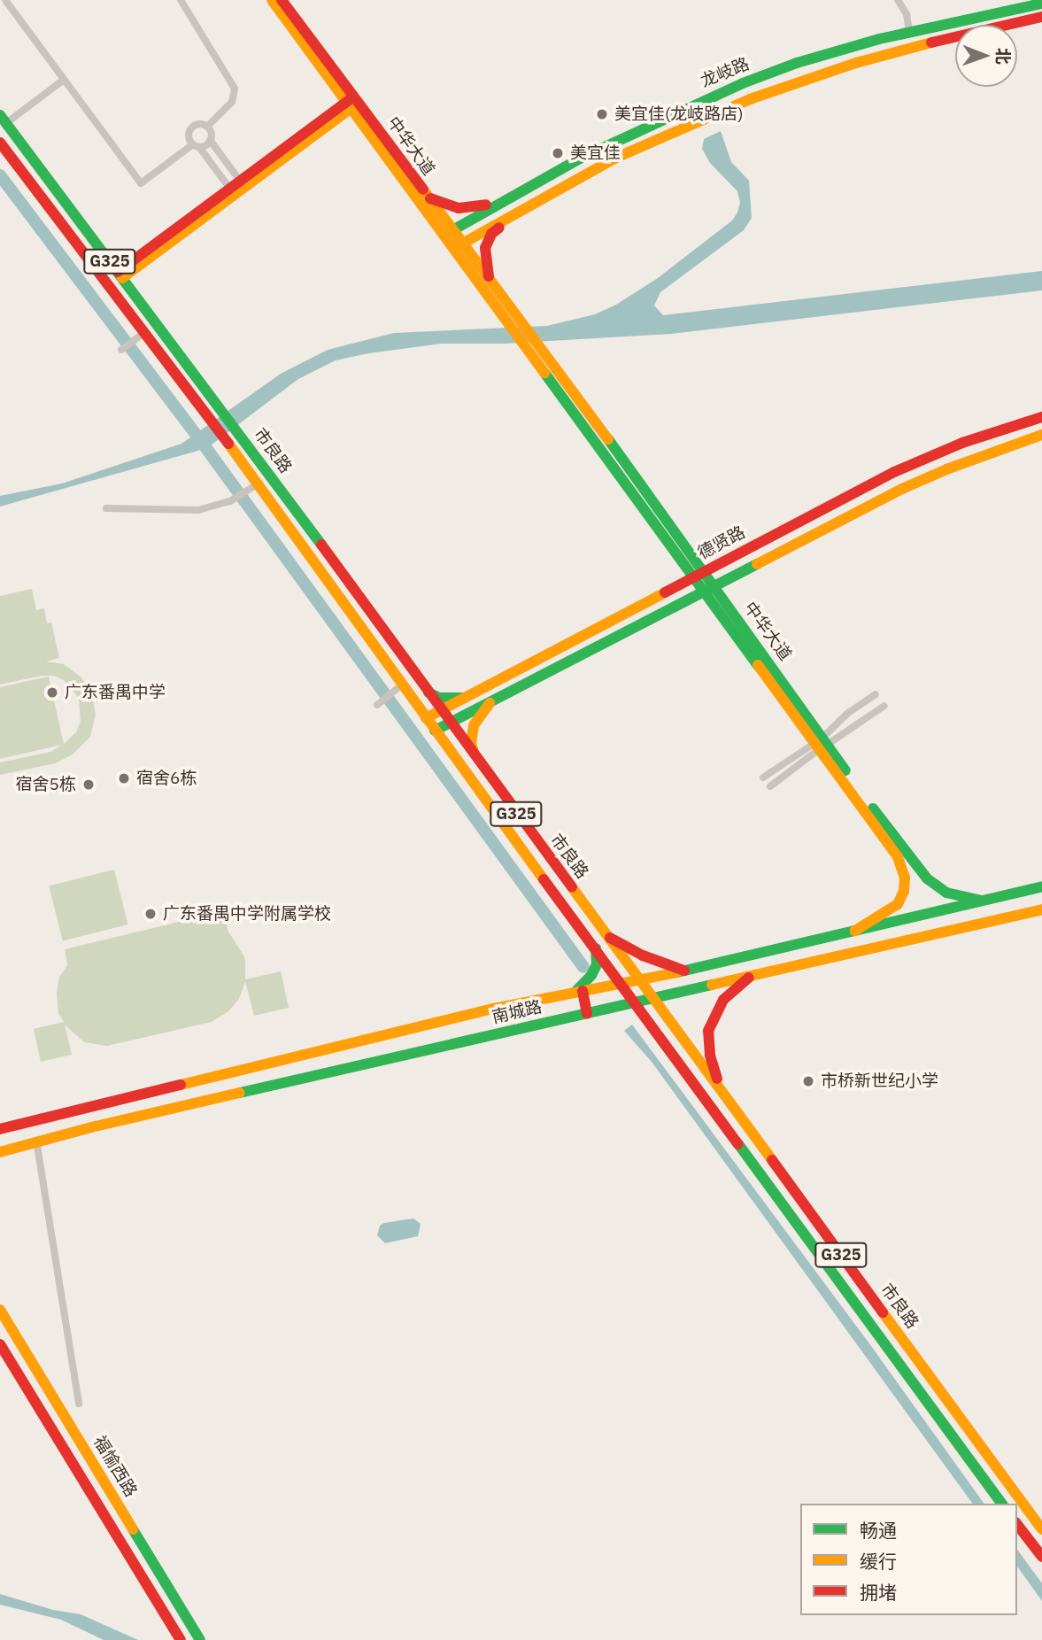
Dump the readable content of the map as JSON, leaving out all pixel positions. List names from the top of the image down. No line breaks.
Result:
{"streets":{"main road":["龙岐路","中华大道","G325","市良路","德贤路","南城路","福愉西路"]},"crossings":[["龙岐路","中华大道"],["中华大道","德贤路"],["中华大道","南城路"],["市良路","德贤路"],["市良路","南城路"]],"places":["美宜佳(龙岐路店)","美宜佳","广东番禺中学","宿舍6栋","宿舍5栋","广东番禺中学附属学校","市桥新世纪小学"],"legend":["畅通","缓行","拥堵"],"north":"right"}
